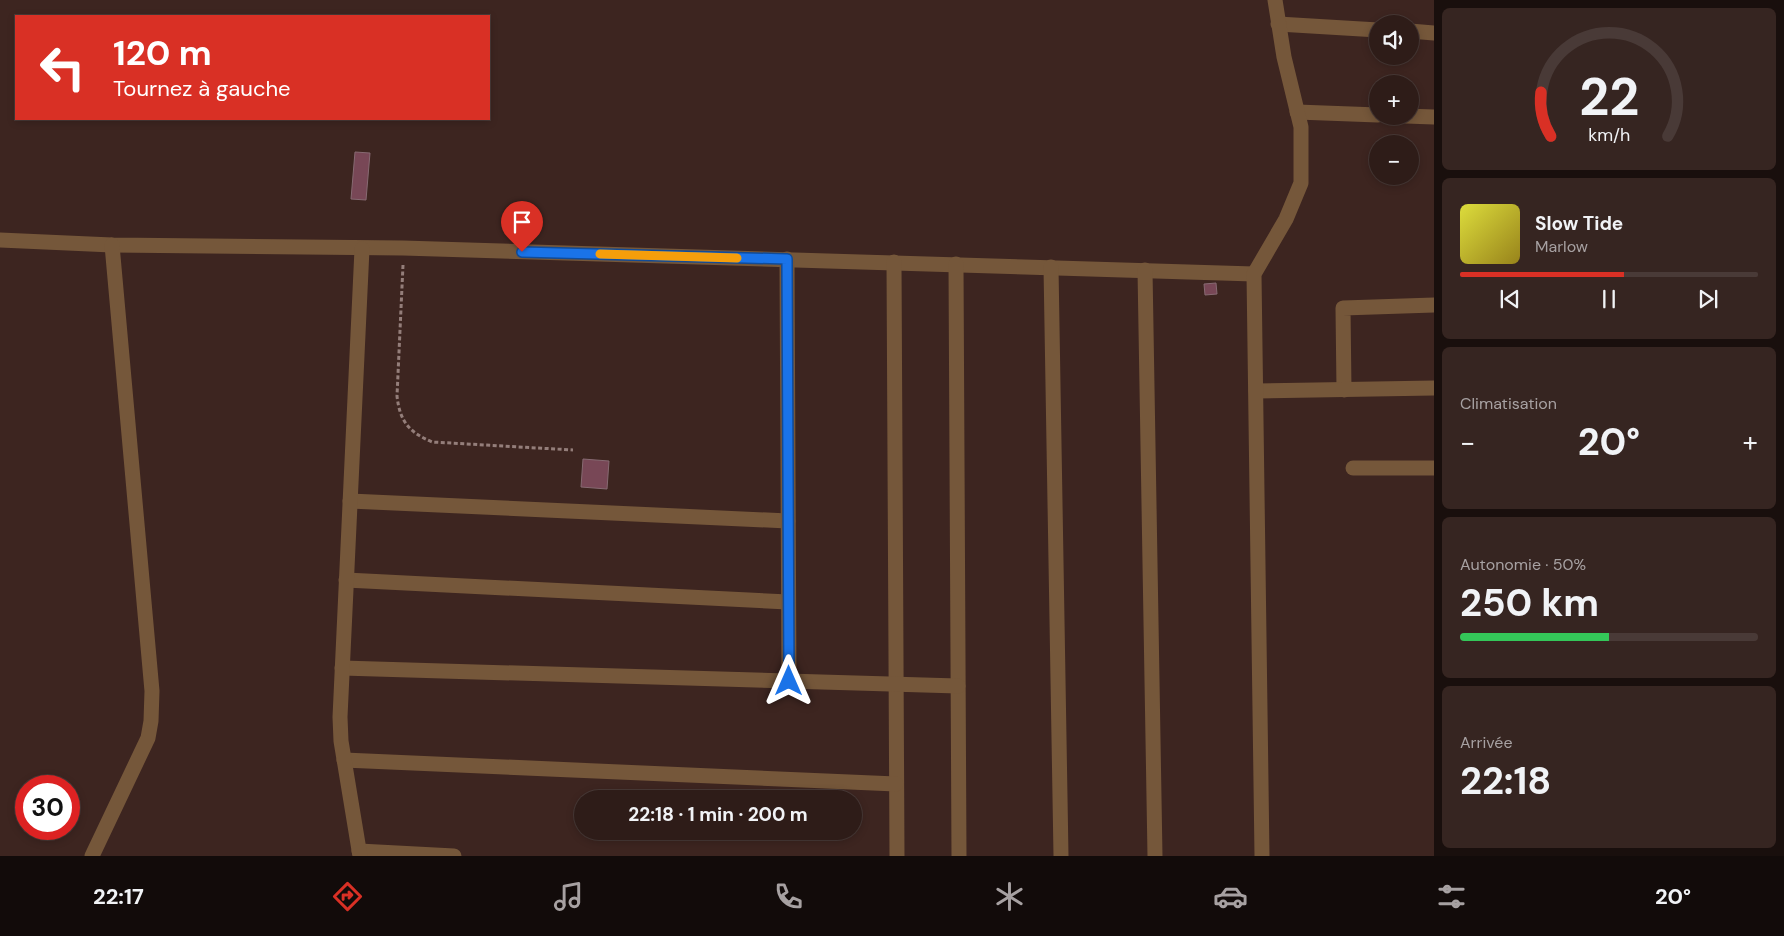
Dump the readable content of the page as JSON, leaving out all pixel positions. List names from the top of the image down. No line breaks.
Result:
{"page":{"map_buttons":["+","−"],"turn":["120 m","Tournez à gauche"],"song":["Slow Tide","Marlow"],"tile":["Climatisation",["Autonomie · 50%","250 km"],["Arrivée","22:18"]],"heat":["−","20°","+"],"limit":"30","trip":"22:18 · 1 min · 200 m","tabs":["22:17","20°"],"gauge":["22","km/h"]}}
